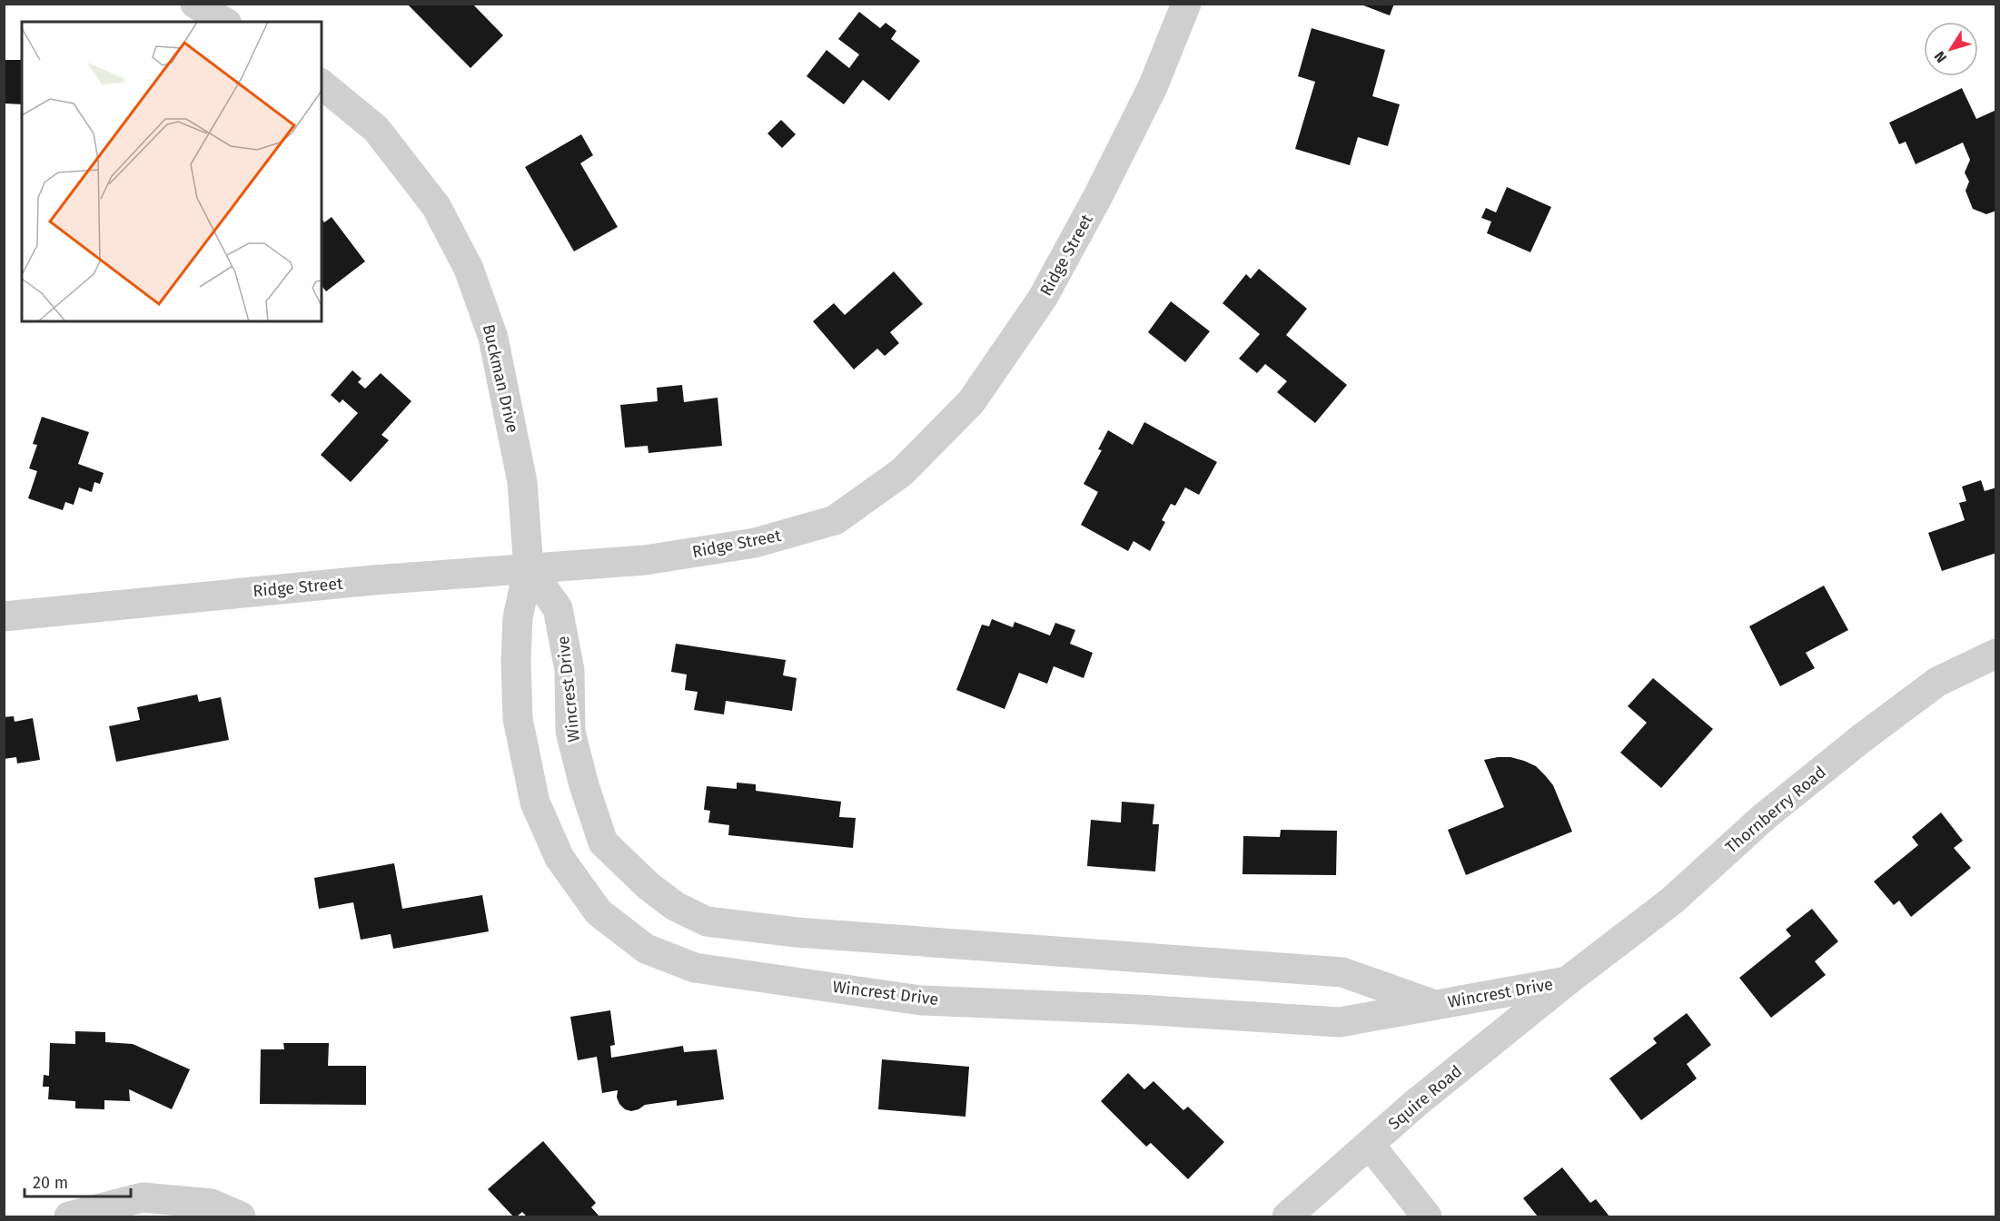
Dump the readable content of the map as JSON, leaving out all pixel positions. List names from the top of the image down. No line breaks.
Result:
{"streets":{"street":["Ridge Street","Buckman Drive","Wincrest Drive","Thornberry Road","Squire Road"]},"crossings":[["Ridge Street","Buckman Drive"],["Ridge Street","Wincrest Drive"],["Buckman Drive","Wincrest Drive"],["Wincrest Drive","Thornberry Road"],["Wincrest Drive","Squire Road"],["Thornberry Road","Squire Road"]],"scale_bar":"20 m","north":"bottom left"}
